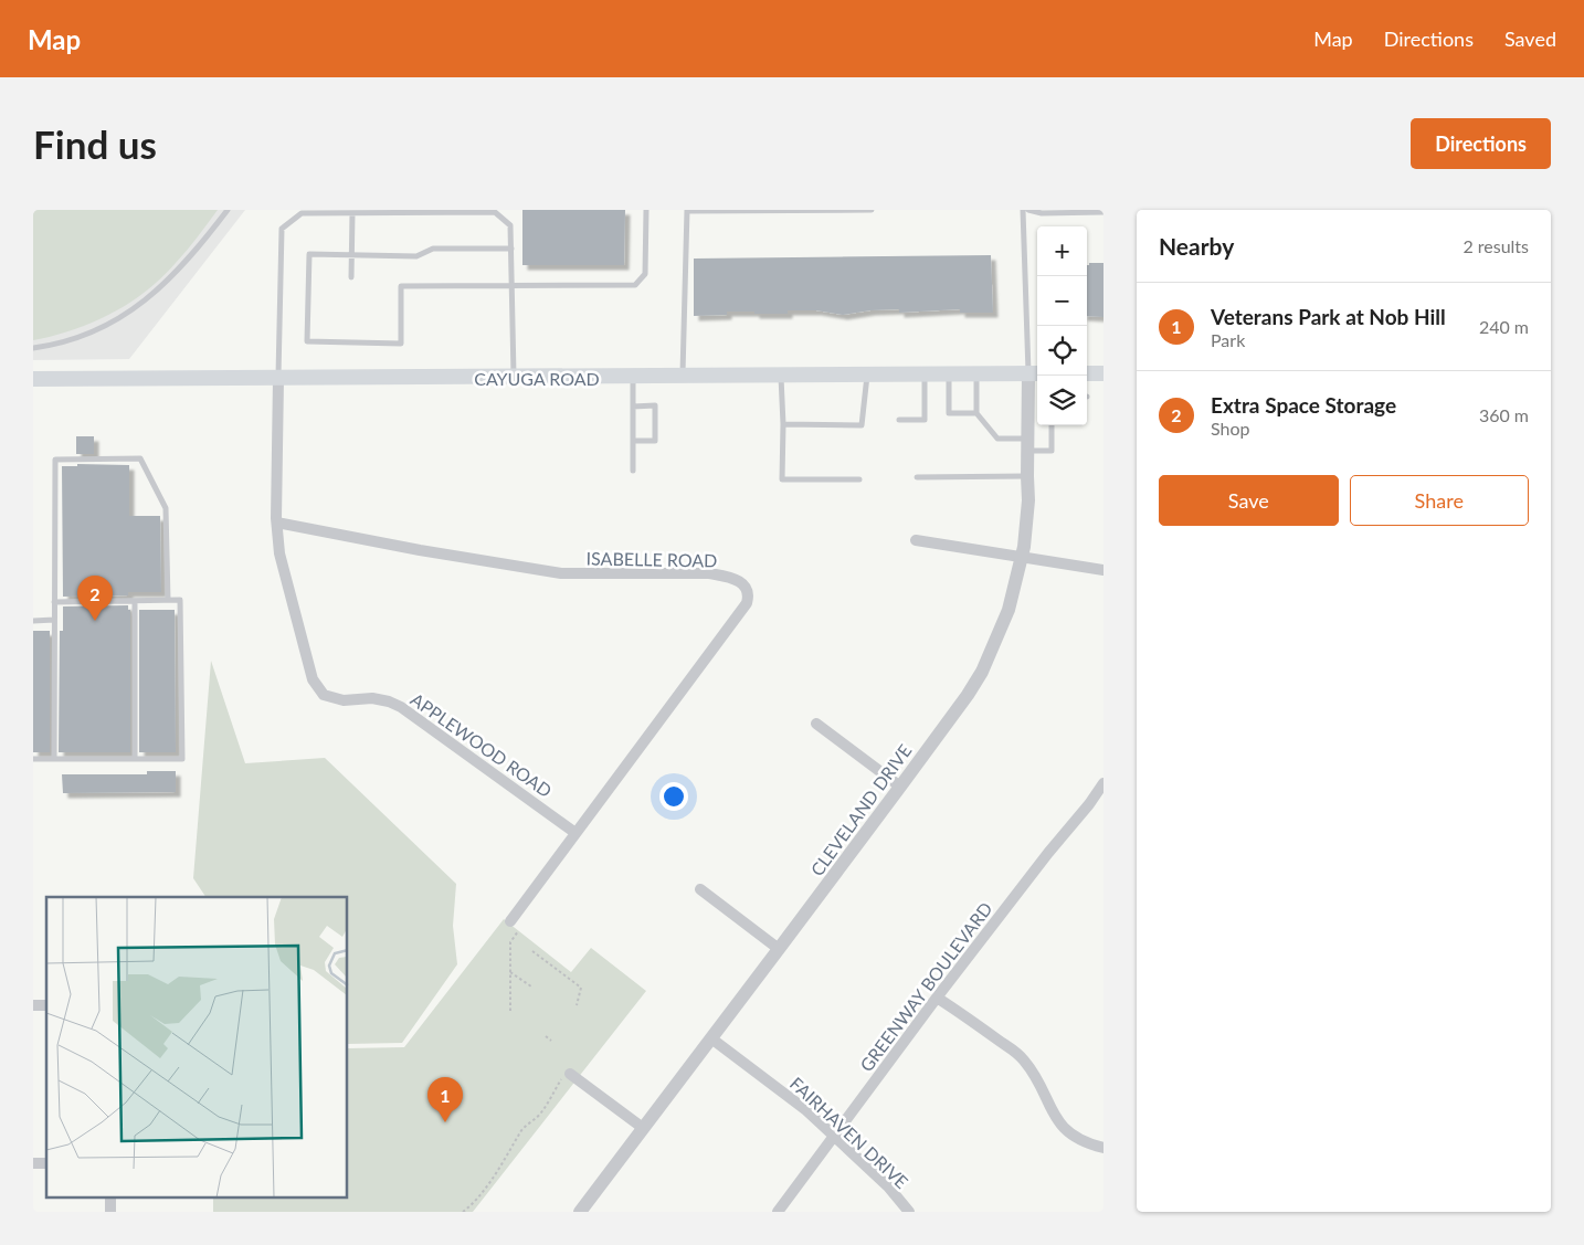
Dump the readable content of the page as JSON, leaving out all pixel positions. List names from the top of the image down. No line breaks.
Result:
{"streets":{"main road":["CAYUGA ROAD"],"street":["ISABELLE ROAD","APPLEWOOD ROAD","CLEVELAND DRIVE","GREENWAY BOULEVARD","FAIRHAVEN DRIVE"]},"crossings":[["CAYUGA ROAD","APPLEWOOD ROAD"],["CAYUGA ROAD","CLEVELAND DRIVE"],["ISABELLE ROAD","APPLEWOOD ROAD"],["CLEVELAND DRIVE","FAIRHAVEN DRIVE"],["GREENWAY BOULEVARD","FAIRHAVEN DRIVE"]],"page":{"header":"Map","nav":["Map","Directions","Saved"],"buttons":["Directions",["Save","Share"]],"title":"Find us","heading":["Nearby","2 results"],"map_buttons":["+","−"],"list":[{"mark":"1","name":"Veterans Park at Nob Hill","note":"Park","value":"240 m"},{"mark":"2","name":"Extra Space Storage","note":"Shop","value":"360 m"}],"pins":["2","1"]}}
